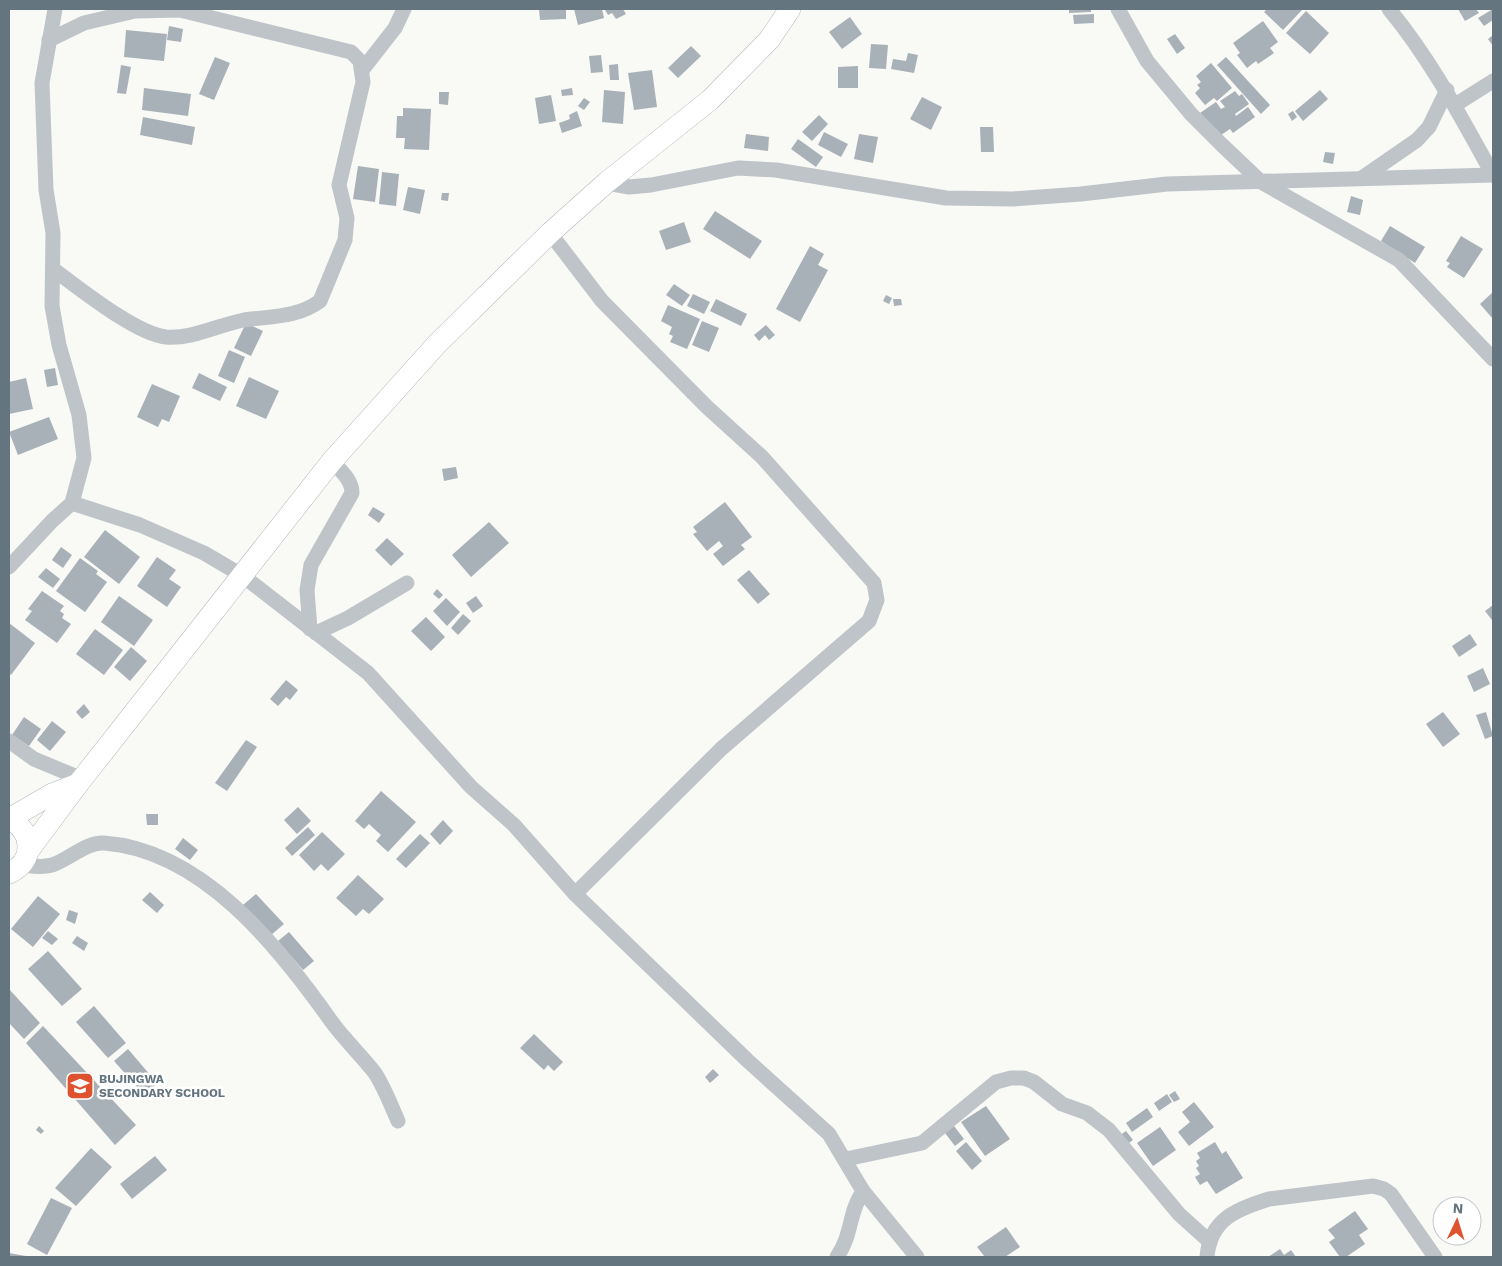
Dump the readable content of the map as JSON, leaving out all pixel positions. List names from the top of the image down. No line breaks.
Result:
{"places":{"school or university":["BUJINGWA SECONDARY SCHOOL"]},"north":"top"}
